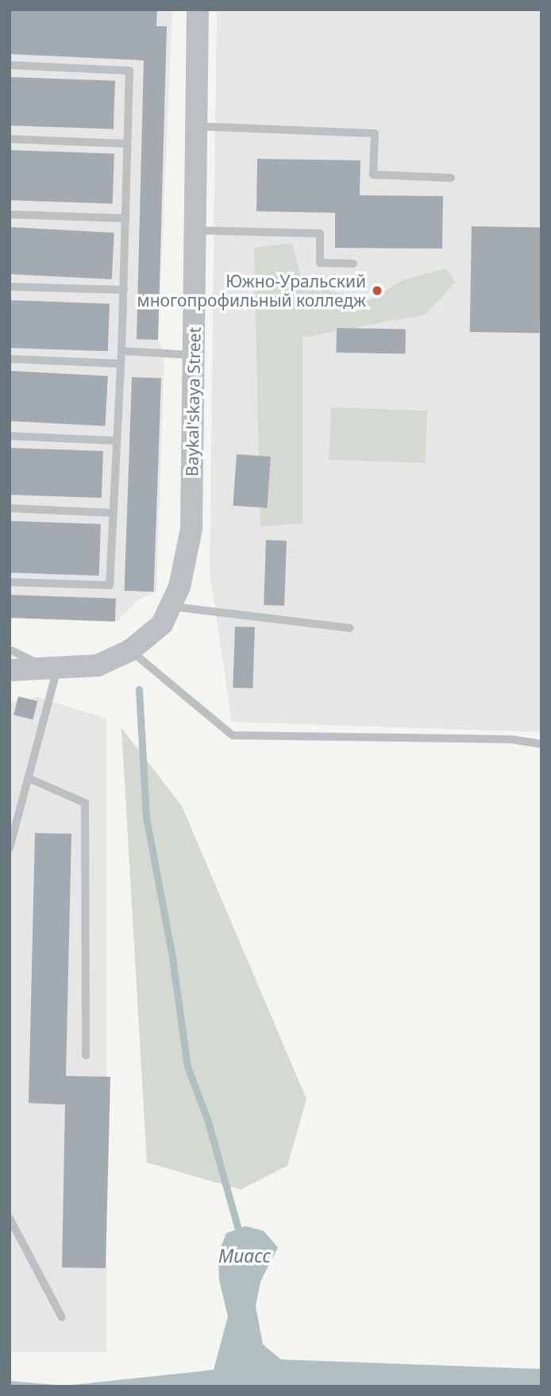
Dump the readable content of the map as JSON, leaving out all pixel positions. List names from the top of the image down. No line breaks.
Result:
{"streets":{"street":["Baykal'skaya Street"]},"water":["Миасс"],"places":["Южно-Уральский многопрофильный колледж"]}
